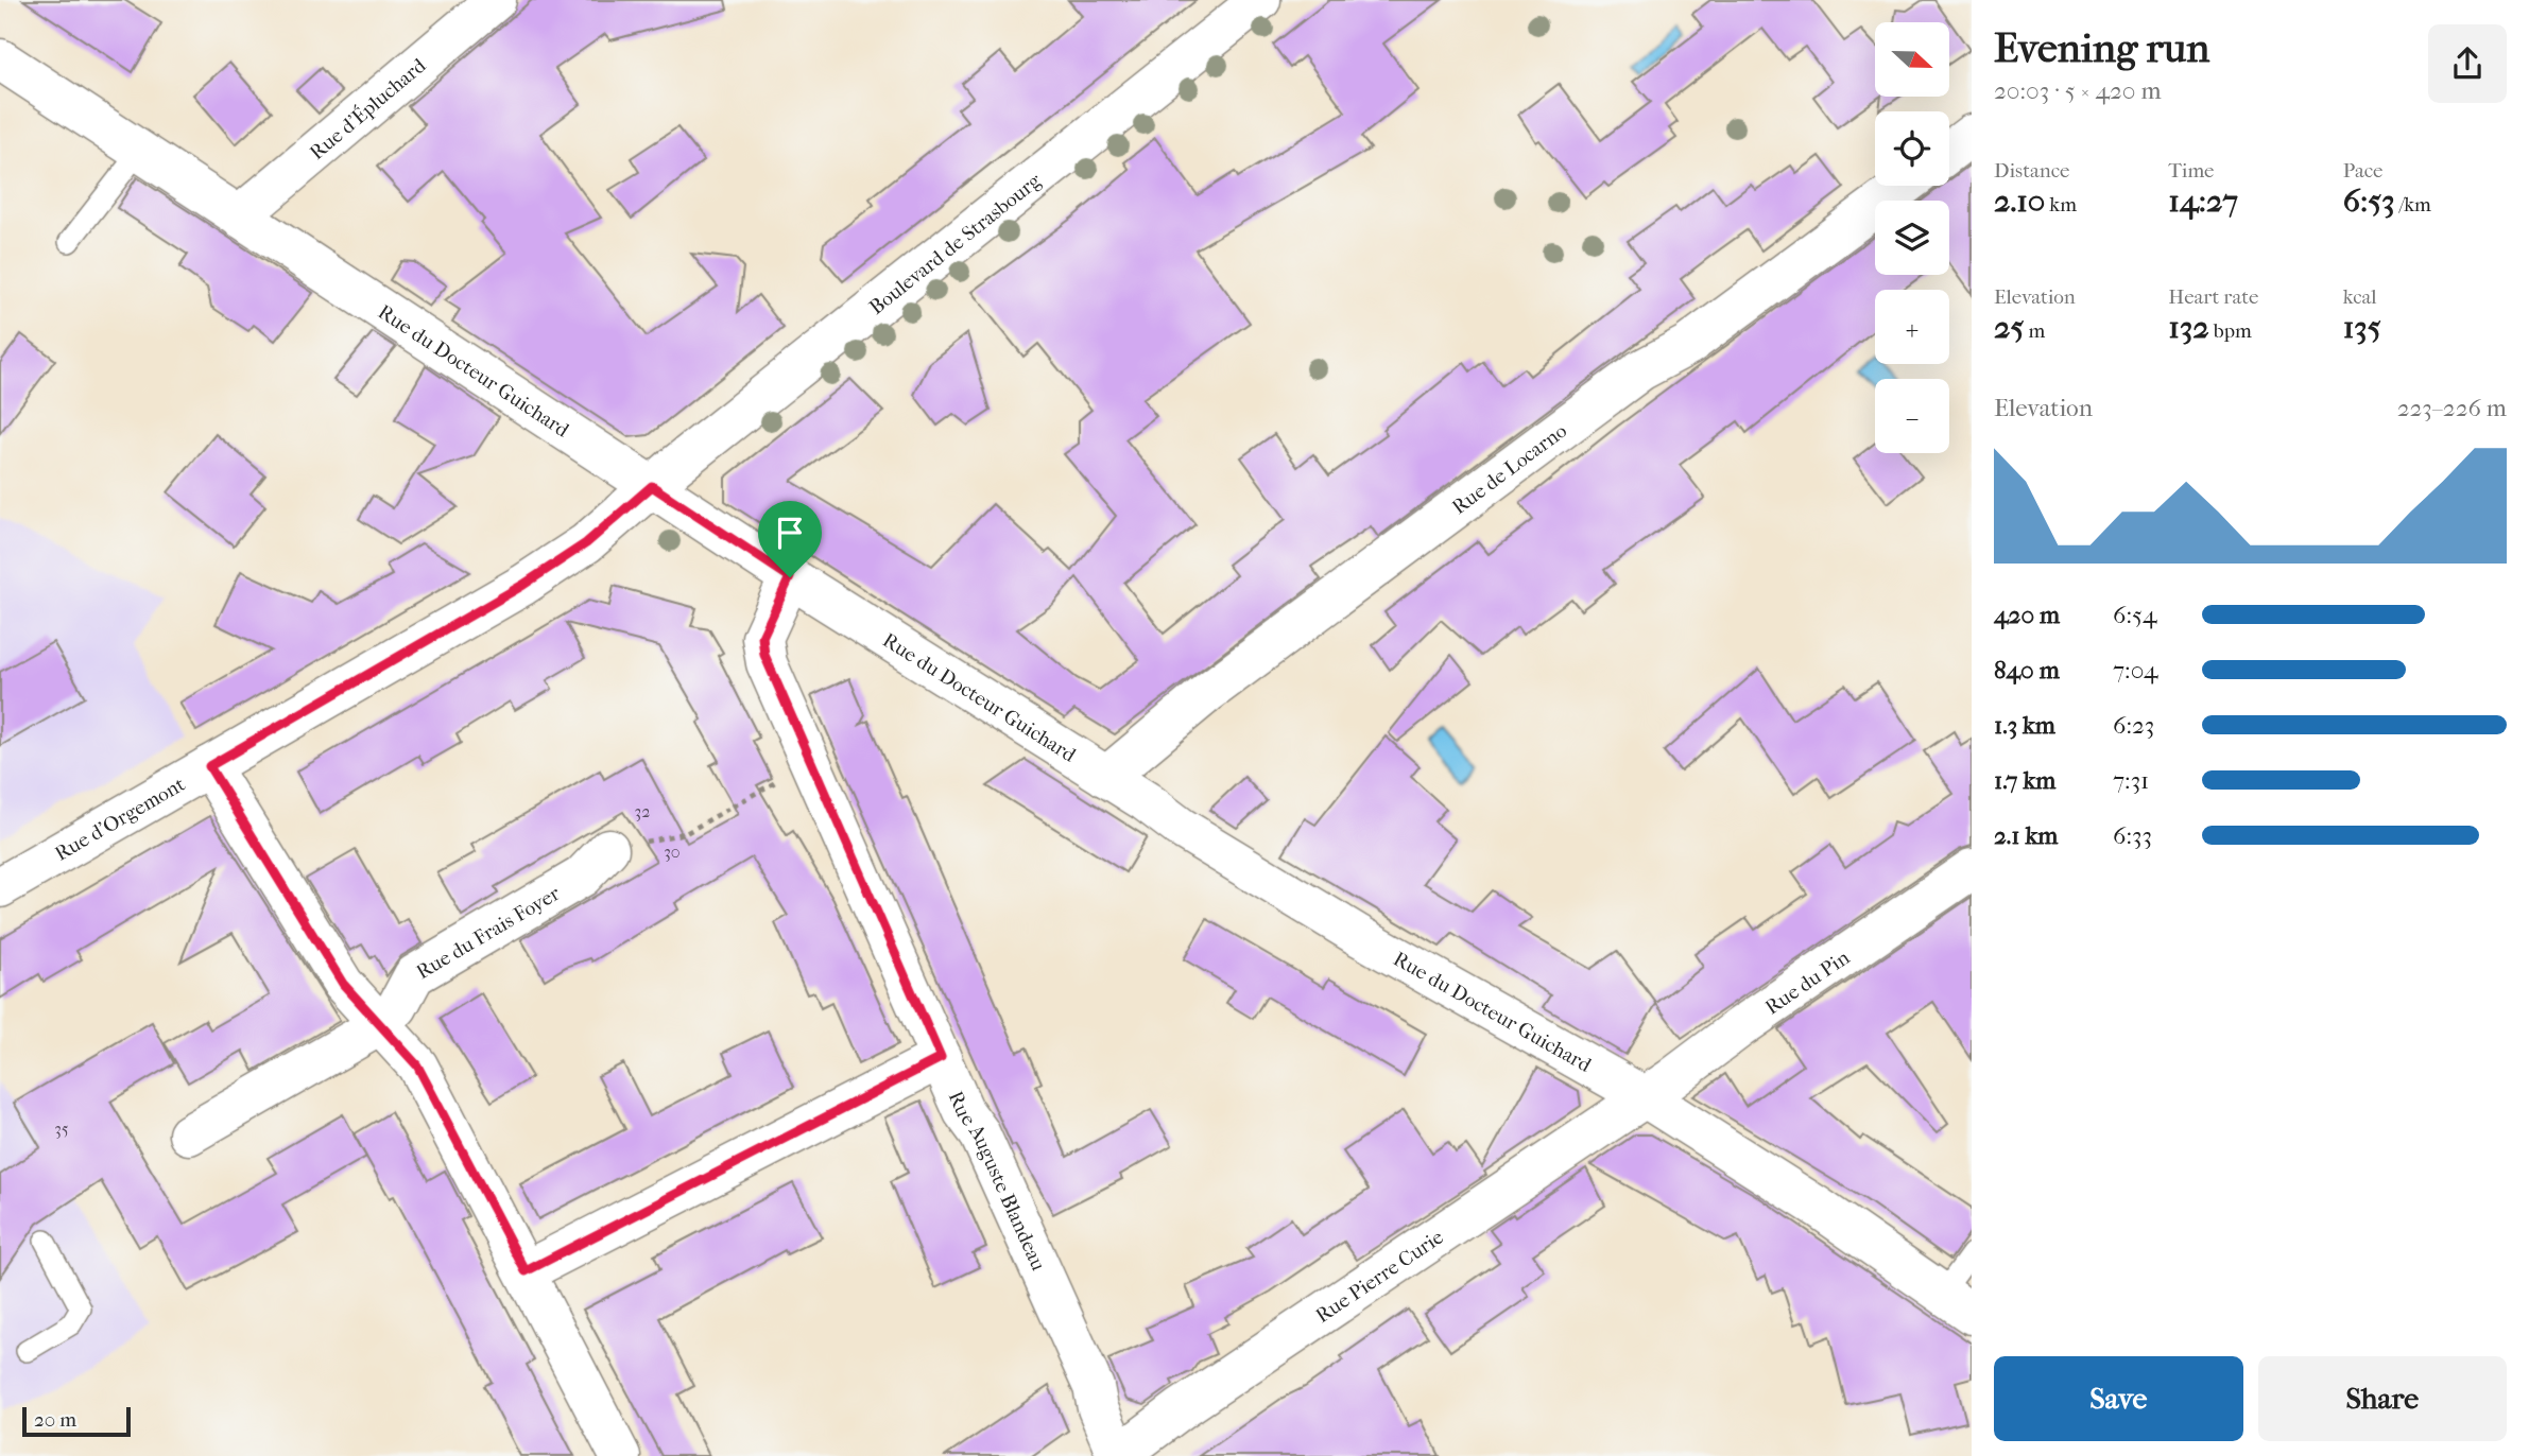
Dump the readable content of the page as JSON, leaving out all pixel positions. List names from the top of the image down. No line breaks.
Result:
{"streets":{"street":["Rue d'Épluchard","Boulevard de Strasbourg","Rue du Docteur Guichard","Rue de Locarno","Rue d'Orgemont","Rue du Frais Foyer","Rue du Pin","Rue Auguste Blandeau","Rue Pierre Curie"]},"crossings":[["Rue d'Épluchard","Rue du Docteur Guichard"],["Boulevard de Strasbourg","Rue du Docteur Guichard"],["Boulevard de Strasbourg","Rue d'Orgemont"],["Rue du Docteur Guichard","Rue de Locarno"],["Rue du Docteur Guichard","Rue d'Orgemont"],["Rue du Docteur Guichard","Rue du Pin"],["Rue du Docteur Guichard","Rue Auguste Blandeau"],["Rue du Docteur Guichard","Rue Pierre Curie"],["Rue du Pin","Rue Pierre Curie"],["Rue Auguste Blandeau","Rue Pierre Curie"]],"house_numbers":["32","30","35"],"scale_bar":"20 m","north":"right","page":{"heading":["Evening run","20:03 · 5 × 420 m"],"map_buttons":["+","−"],"stats":[["Distance","2.10 km"],["Time","14:27"],["Pace","6:53 /km"],["Elevation","25 m"],["Heart rate","132 bpm"],["kcal","135"]],"chart":["Elevation","223–226 m"],"list":[{"name":"420 m","note":"6:54"},{"name":"840 m","note":"7:04"},{"name":"1.3 km","note":"6:23"},{"name":"1.7 km","note":"7:31"},{"name":"2.1 km","note":"6:33"}],"buttons":["Save","Share"],"scale":"20 m"}}
